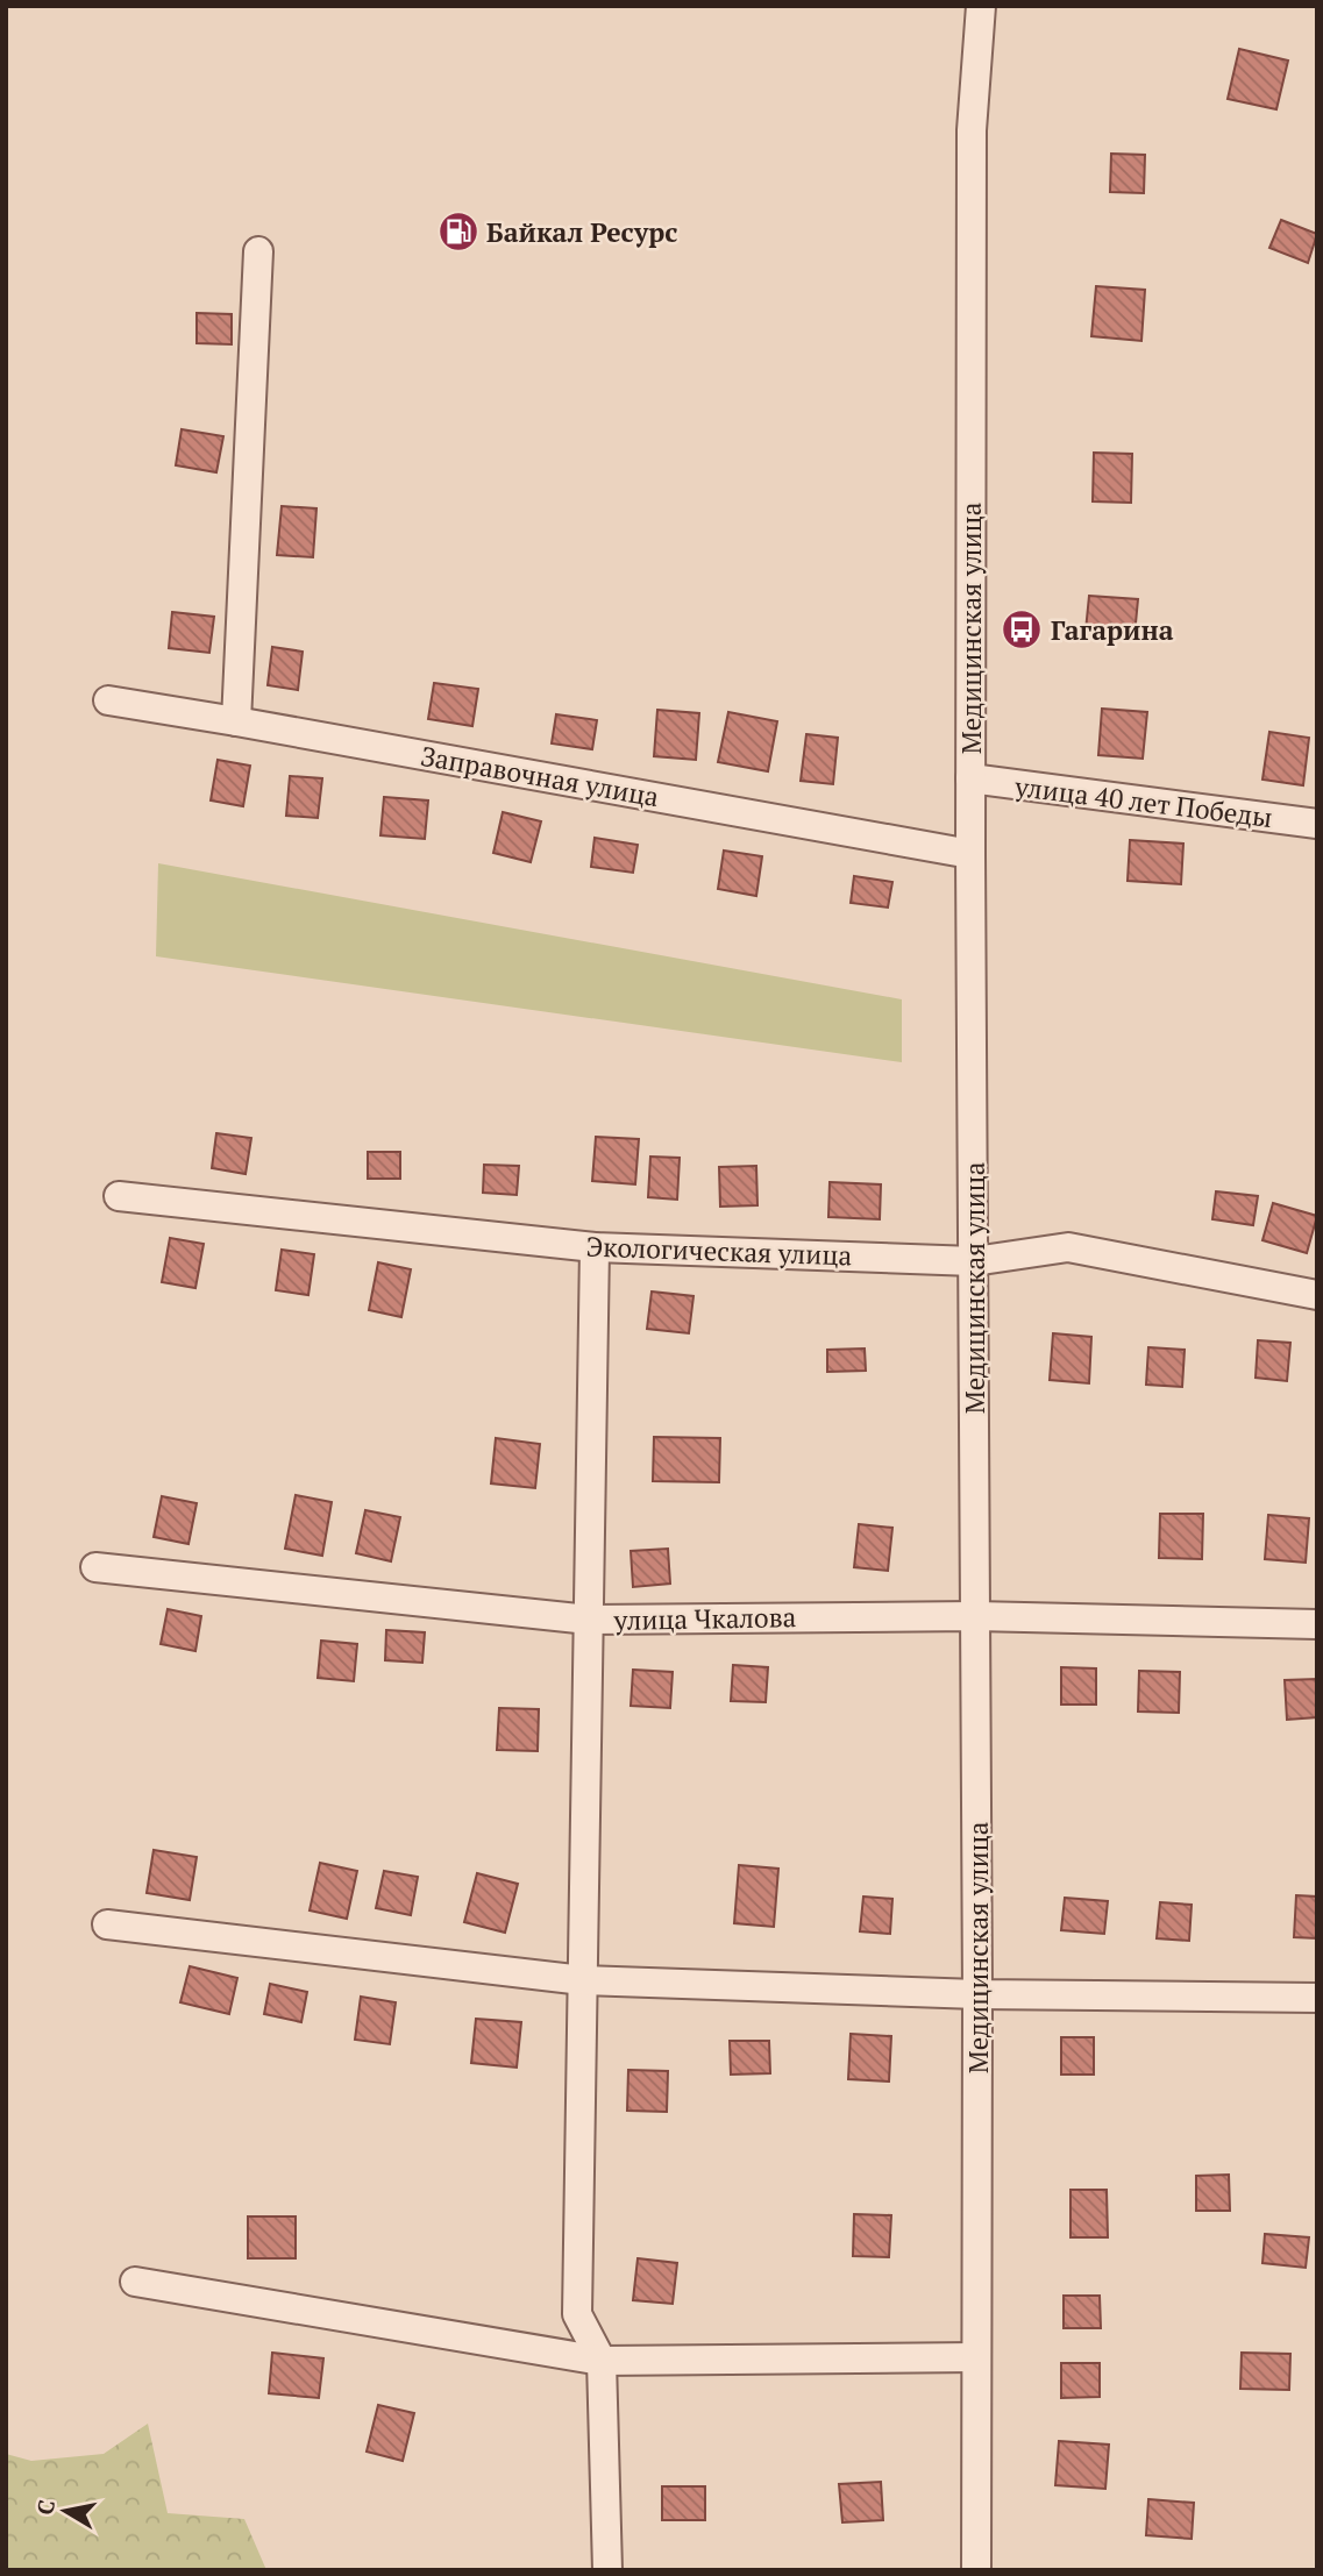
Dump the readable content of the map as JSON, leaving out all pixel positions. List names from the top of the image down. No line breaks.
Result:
{"streets":{"street":["Медицинская улица","Заправочная улица","улица 40 лет Победы","Экологическая улица","улица Чкалова"]},"crossings":[["Медицинская улица","Заправочная улица"],["Медицинская улица","улица 40 лет Победы"],["Медицинская улица","Экологическая улица"],["Медицинская улица","улица Чкалова"]],"places":{"fuel station":["Байкал Ресурс"],"bus stop":["Гагарина"]},"north":"left"}
